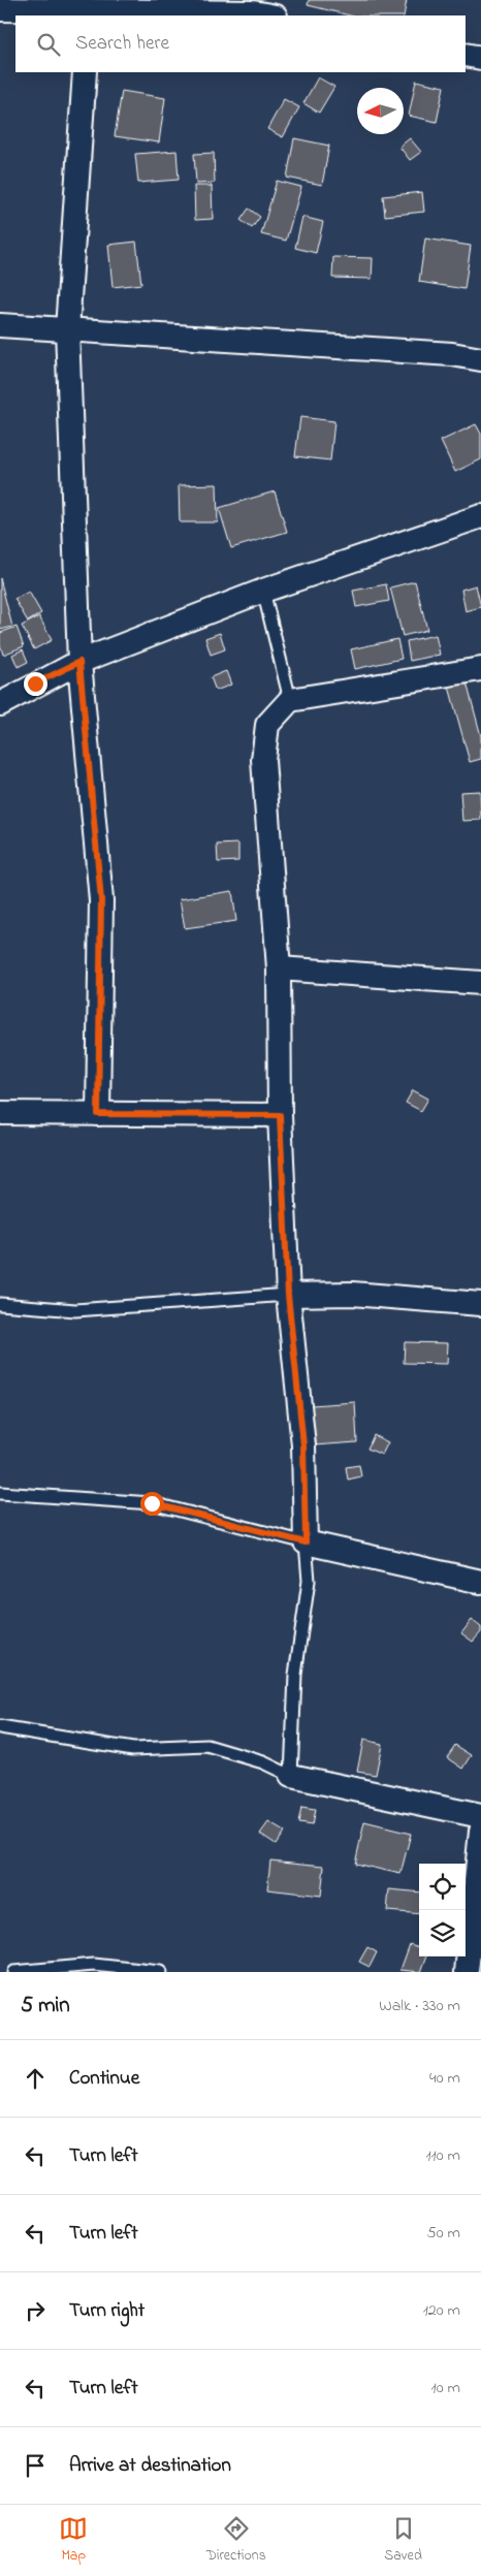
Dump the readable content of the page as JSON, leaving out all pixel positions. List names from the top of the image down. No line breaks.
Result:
{"north":"left","page":{"search":"Search here","heading":["5 min","Walk · 330 m"],"list":[["Continue","40 m"],["Turn left","110 m"],["Turn left","50 m"],["Turn right","120 m"],["Turn left","10 m"],"Arrive at destination"],"nav":["Map","Directions","Saved"]}}
